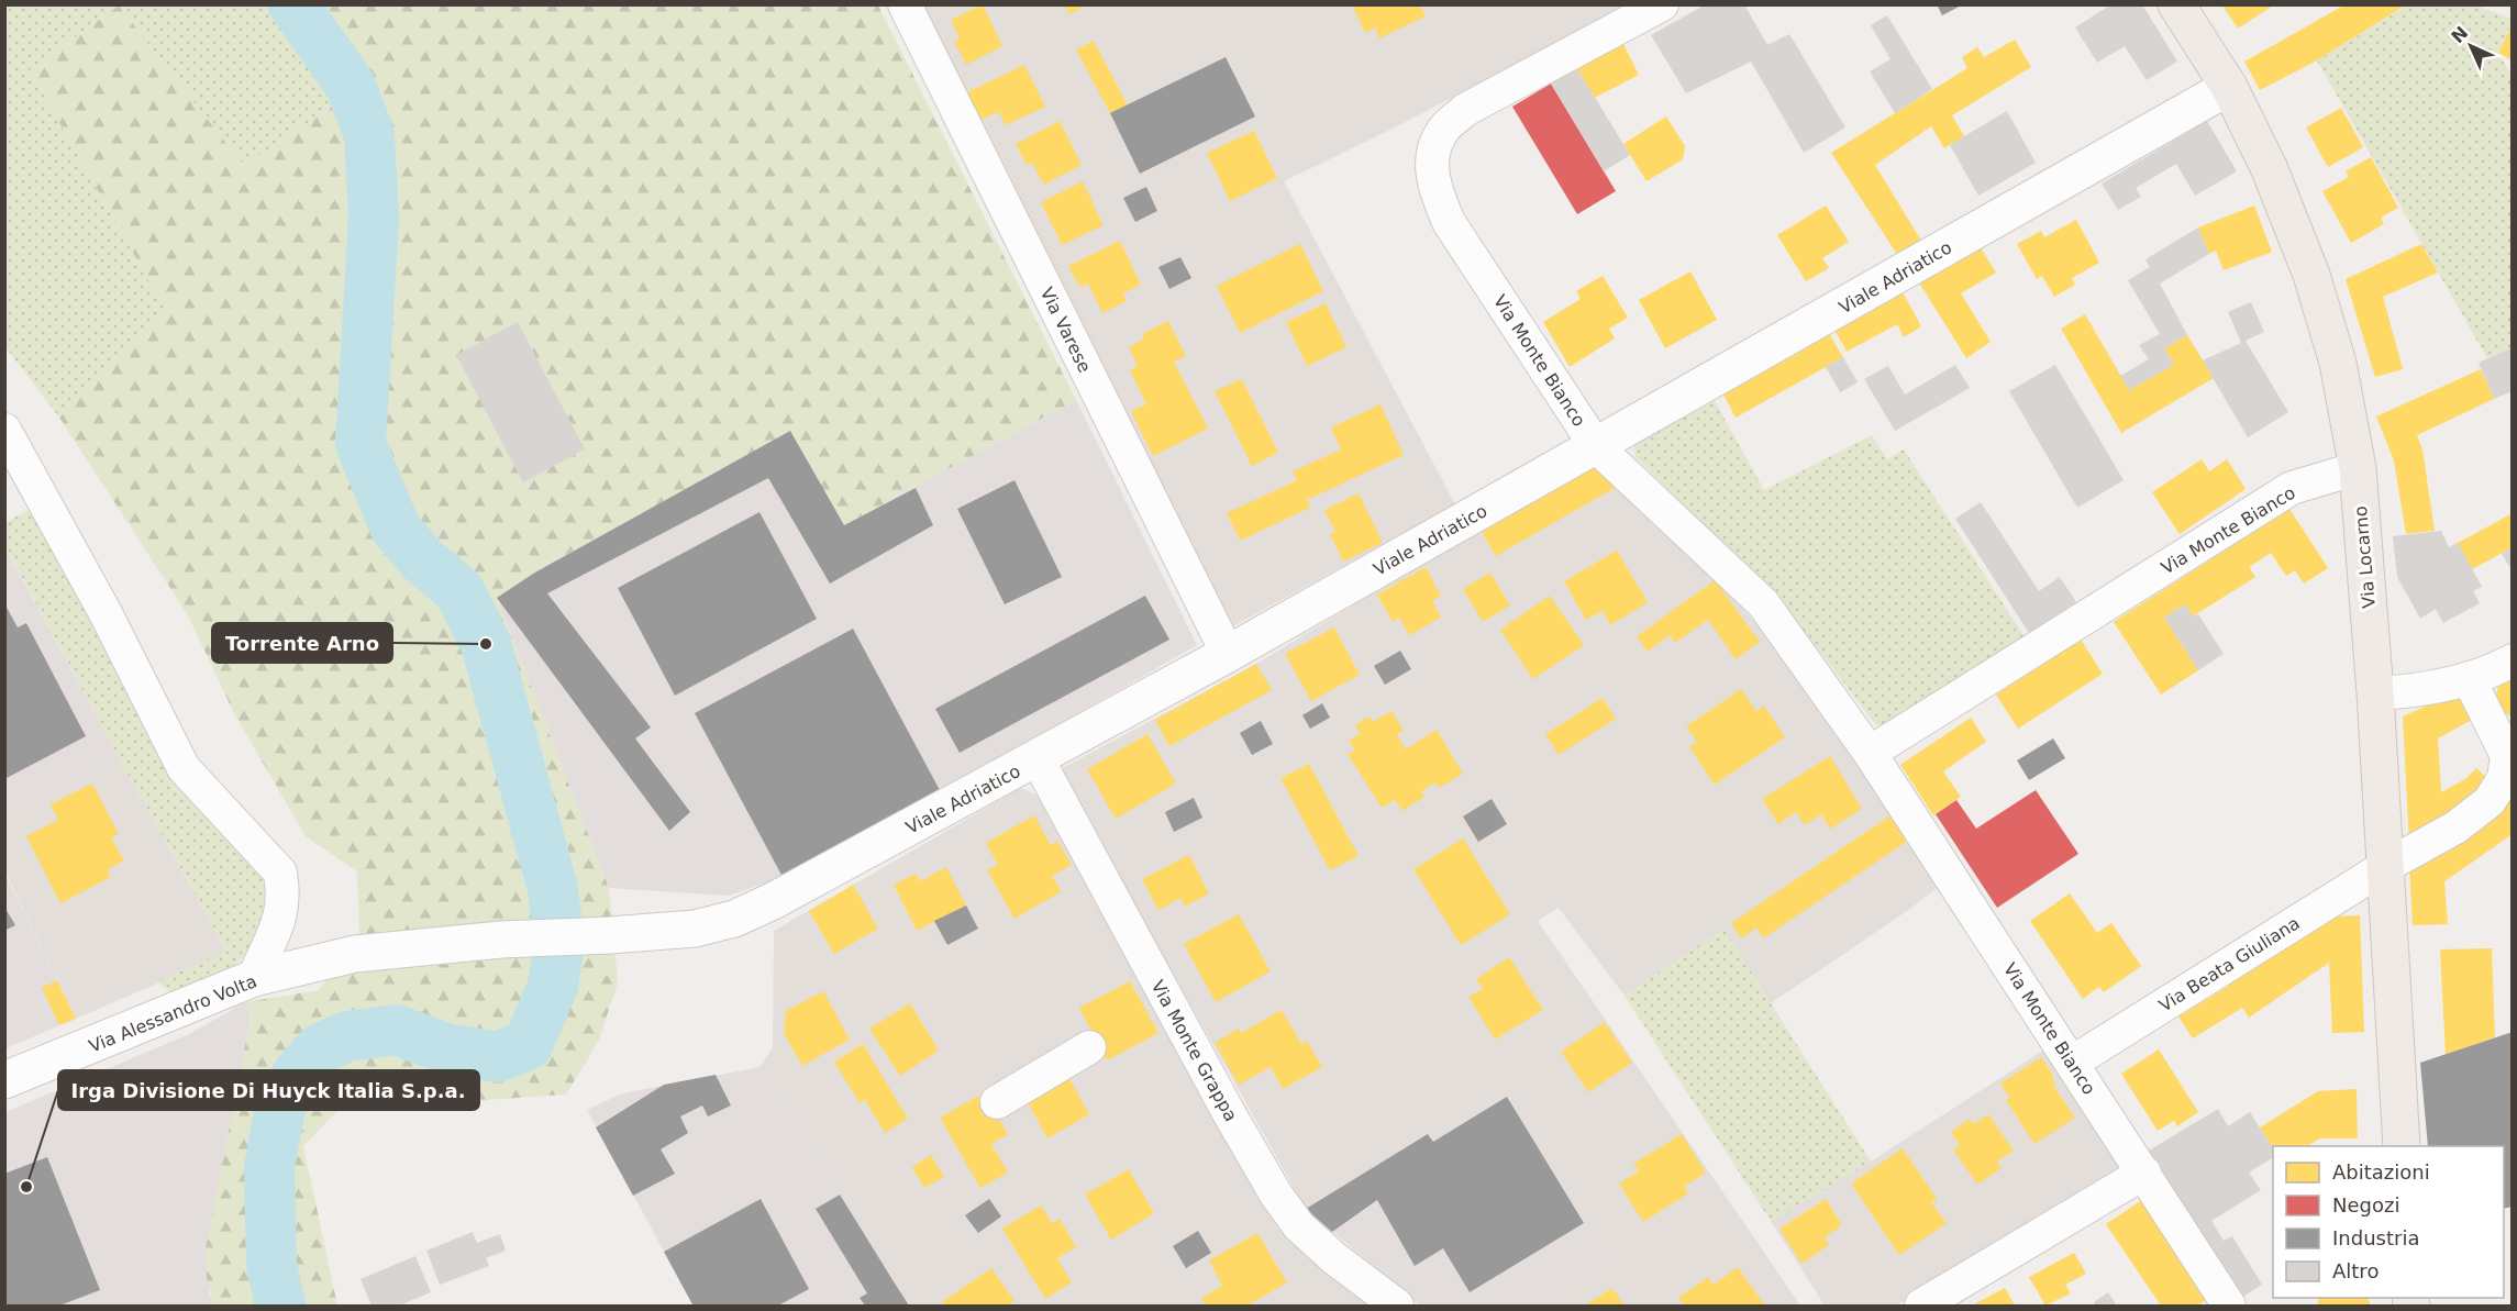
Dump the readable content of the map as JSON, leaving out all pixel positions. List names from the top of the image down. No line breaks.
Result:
{"streets":{"main road":["Via Locarno"],"street":["Viale Adriatico","Via Varese","Via Monte Bianco","Via Beata Giuliana","Via Alessandro Volta","Via Monte Grappa"]},"crossings":[["Viale Adriatico","Via Varese"],["Viale Adriatico","Via Monte Bianco"],["Viale Adriatico","Via Locarno"],["Viale Adriatico","Via Alessandro Volta"],["Viale Adriatico","Via Monte Grappa"],["Via Monte Bianco","Via Locarno"],["Via Monte Bianco","Via Beata Giuliana"],["Via Locarno","Via Beata Giuliana"]],"places":["Torrente Arno","Irga Divisione Di Huyck Italia S.p.a."],"legend":["Abitazioni","Negozi","Industria","Altro"],"north":"top left"}
